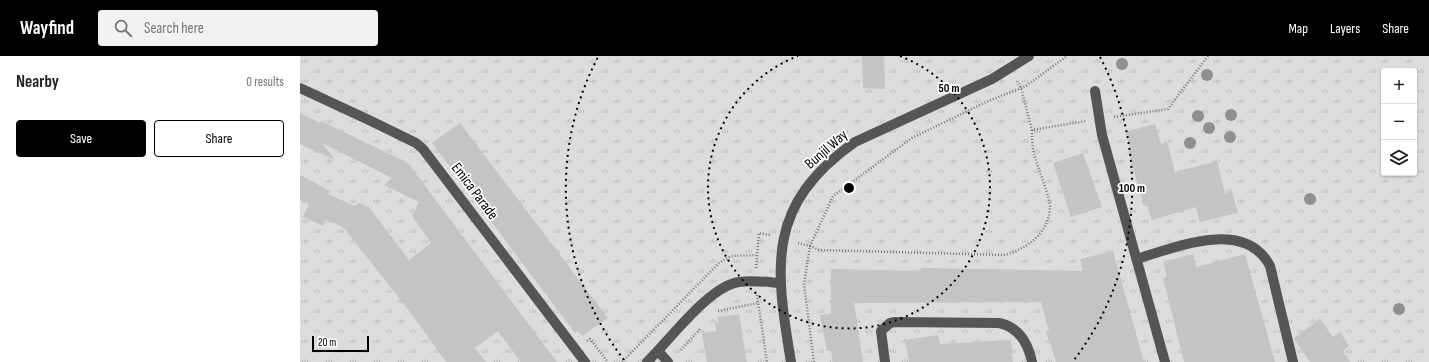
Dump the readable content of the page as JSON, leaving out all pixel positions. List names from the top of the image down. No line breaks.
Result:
{"streets":{"street":["Bunjil Way","Emica Parade"]},"scale_bar":"20 m","page":{"header":"Wayfind","search":"Search here","nav":["Map","Layers","Share"],"heading":["Nearby","0 results"],"map_buttons":["+","−"],"buttons":["Save","Share"],"scale":"20 m"},"rings":["50 m","100 m"]}
